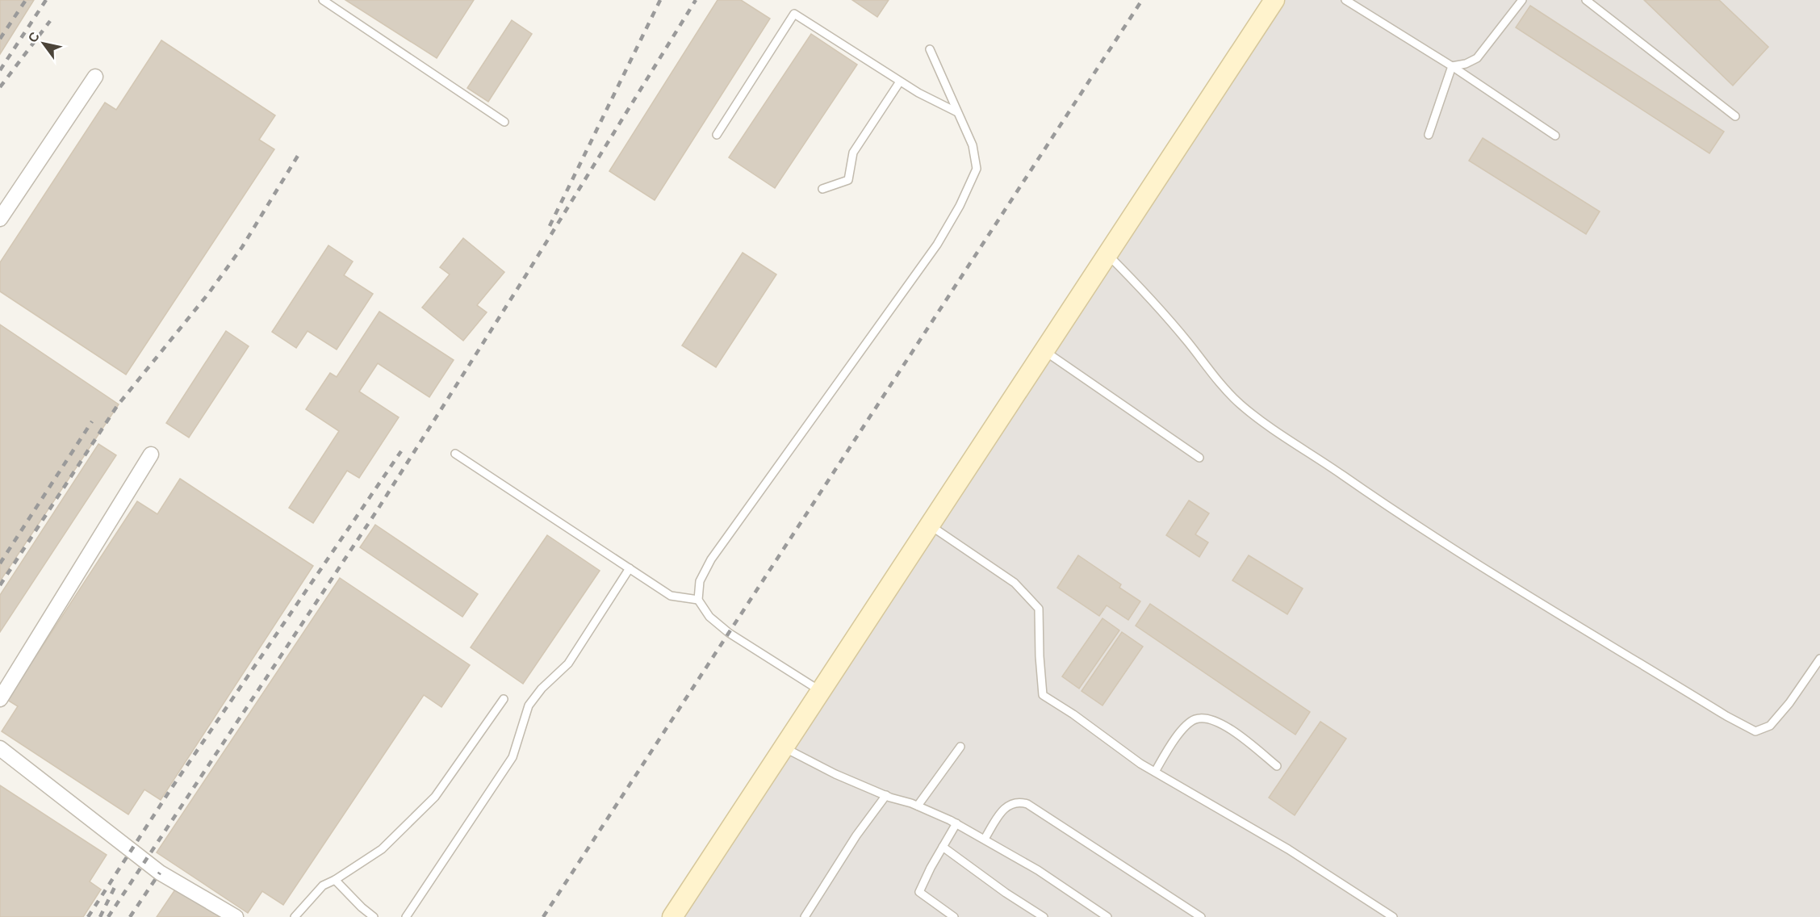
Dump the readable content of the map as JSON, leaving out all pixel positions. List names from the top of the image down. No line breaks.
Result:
{"north":"top left"}
